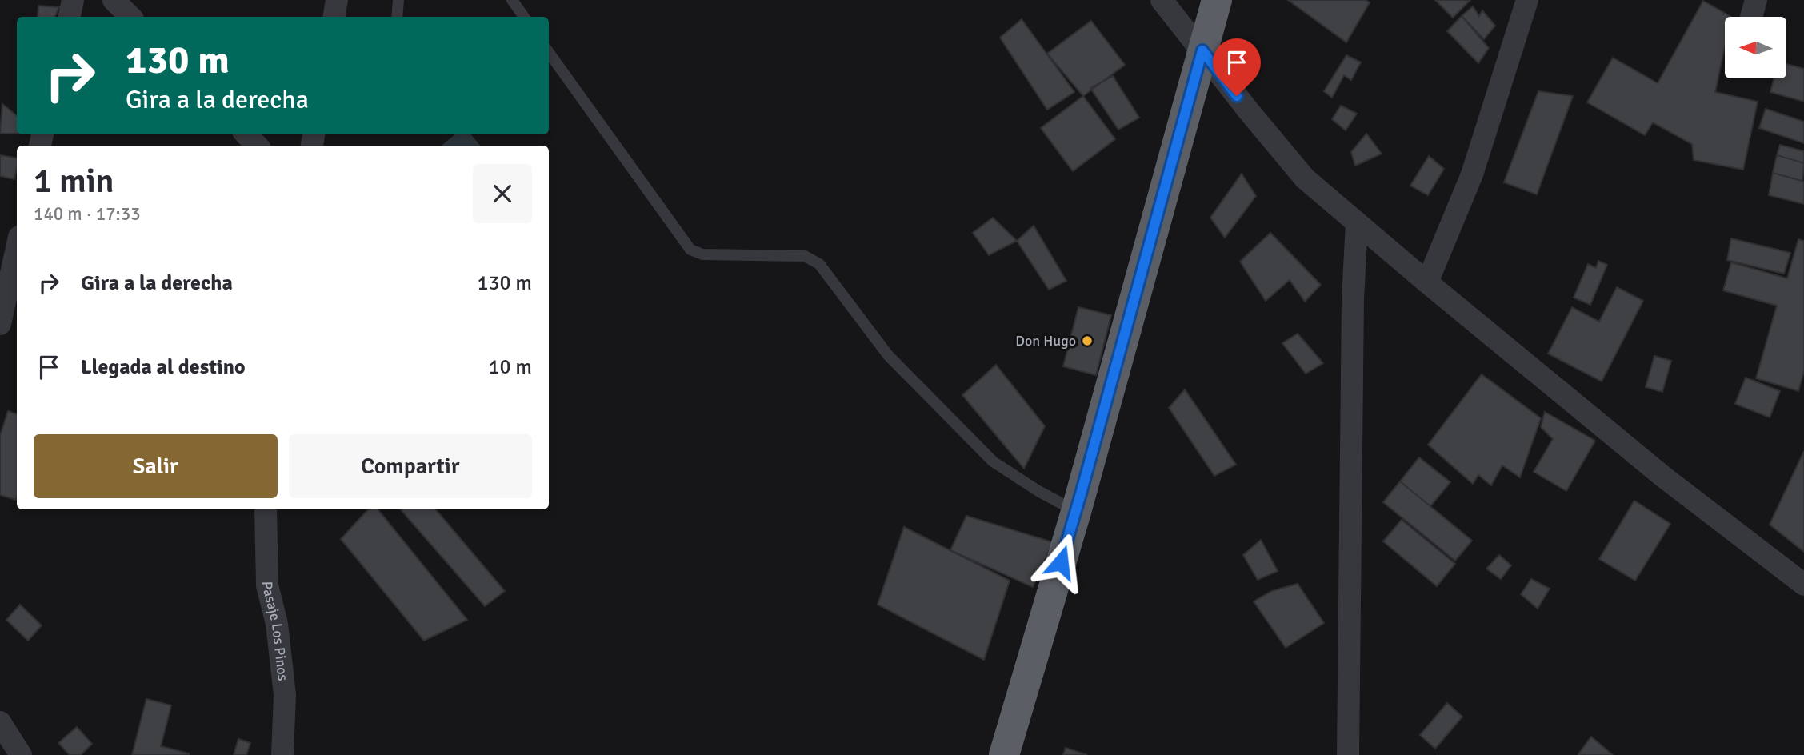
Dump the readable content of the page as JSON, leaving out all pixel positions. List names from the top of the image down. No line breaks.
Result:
{"streets":{"street":["Pasaje Los Pinos"]},"places":["Don Hugo"],"north":"left","page":{"turn":["130 m","Gira a la derecha"],"heading":["1 min","140 m · 17:33"],"list":[{"name":"Gira a la derecha","value":"130 m"},{"name":"Llegada al destino","value":"10 m"}],"buttons":["Salir","Compartir"]}}
